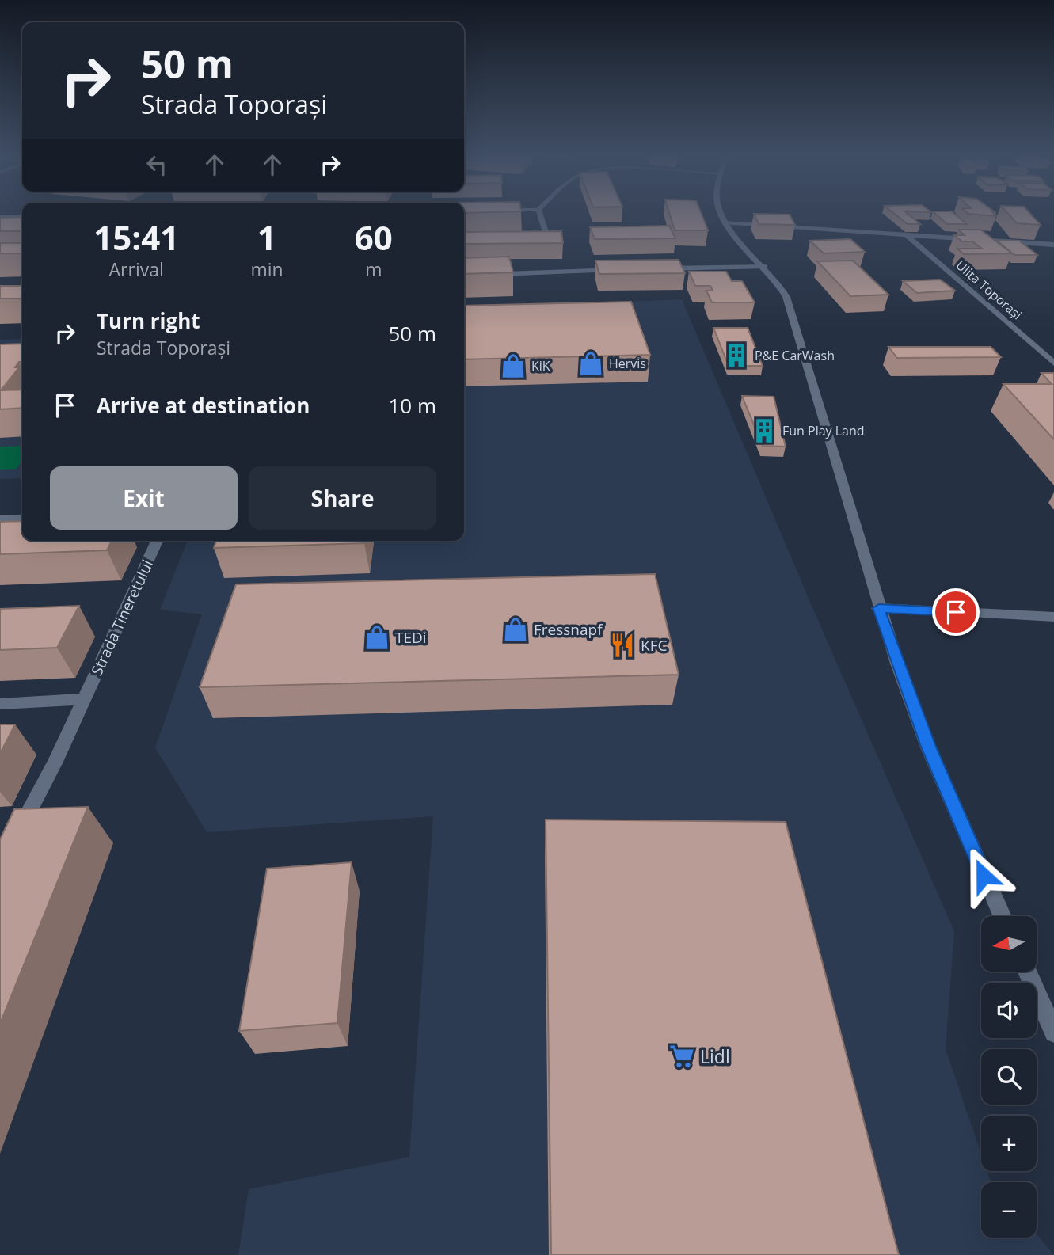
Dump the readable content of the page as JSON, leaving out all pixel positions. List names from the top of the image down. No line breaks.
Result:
{"streets":{"street":["Ulița Toporași","Strada Tineretului"]},"places":{"building":["P&E CarWash","Fun Play Land"],"shop":["Hervis","KiK","Fressnapf","TEDi"],"restaurant":["KFC"],"supermarket":["Lidl"]},"north":"left","page":{"turn":["50 m","Strada Toporași"],"eta":["15:41","Arrival","1","min","60","m"],"list":[{"name":"Turn right","note":"Strada Toporași","value":"50 m"},{"name":"Arrive at destination","value":"10 m"}],"buttons":["Exit","Share"],"map_buttons":["+","−"]}}
